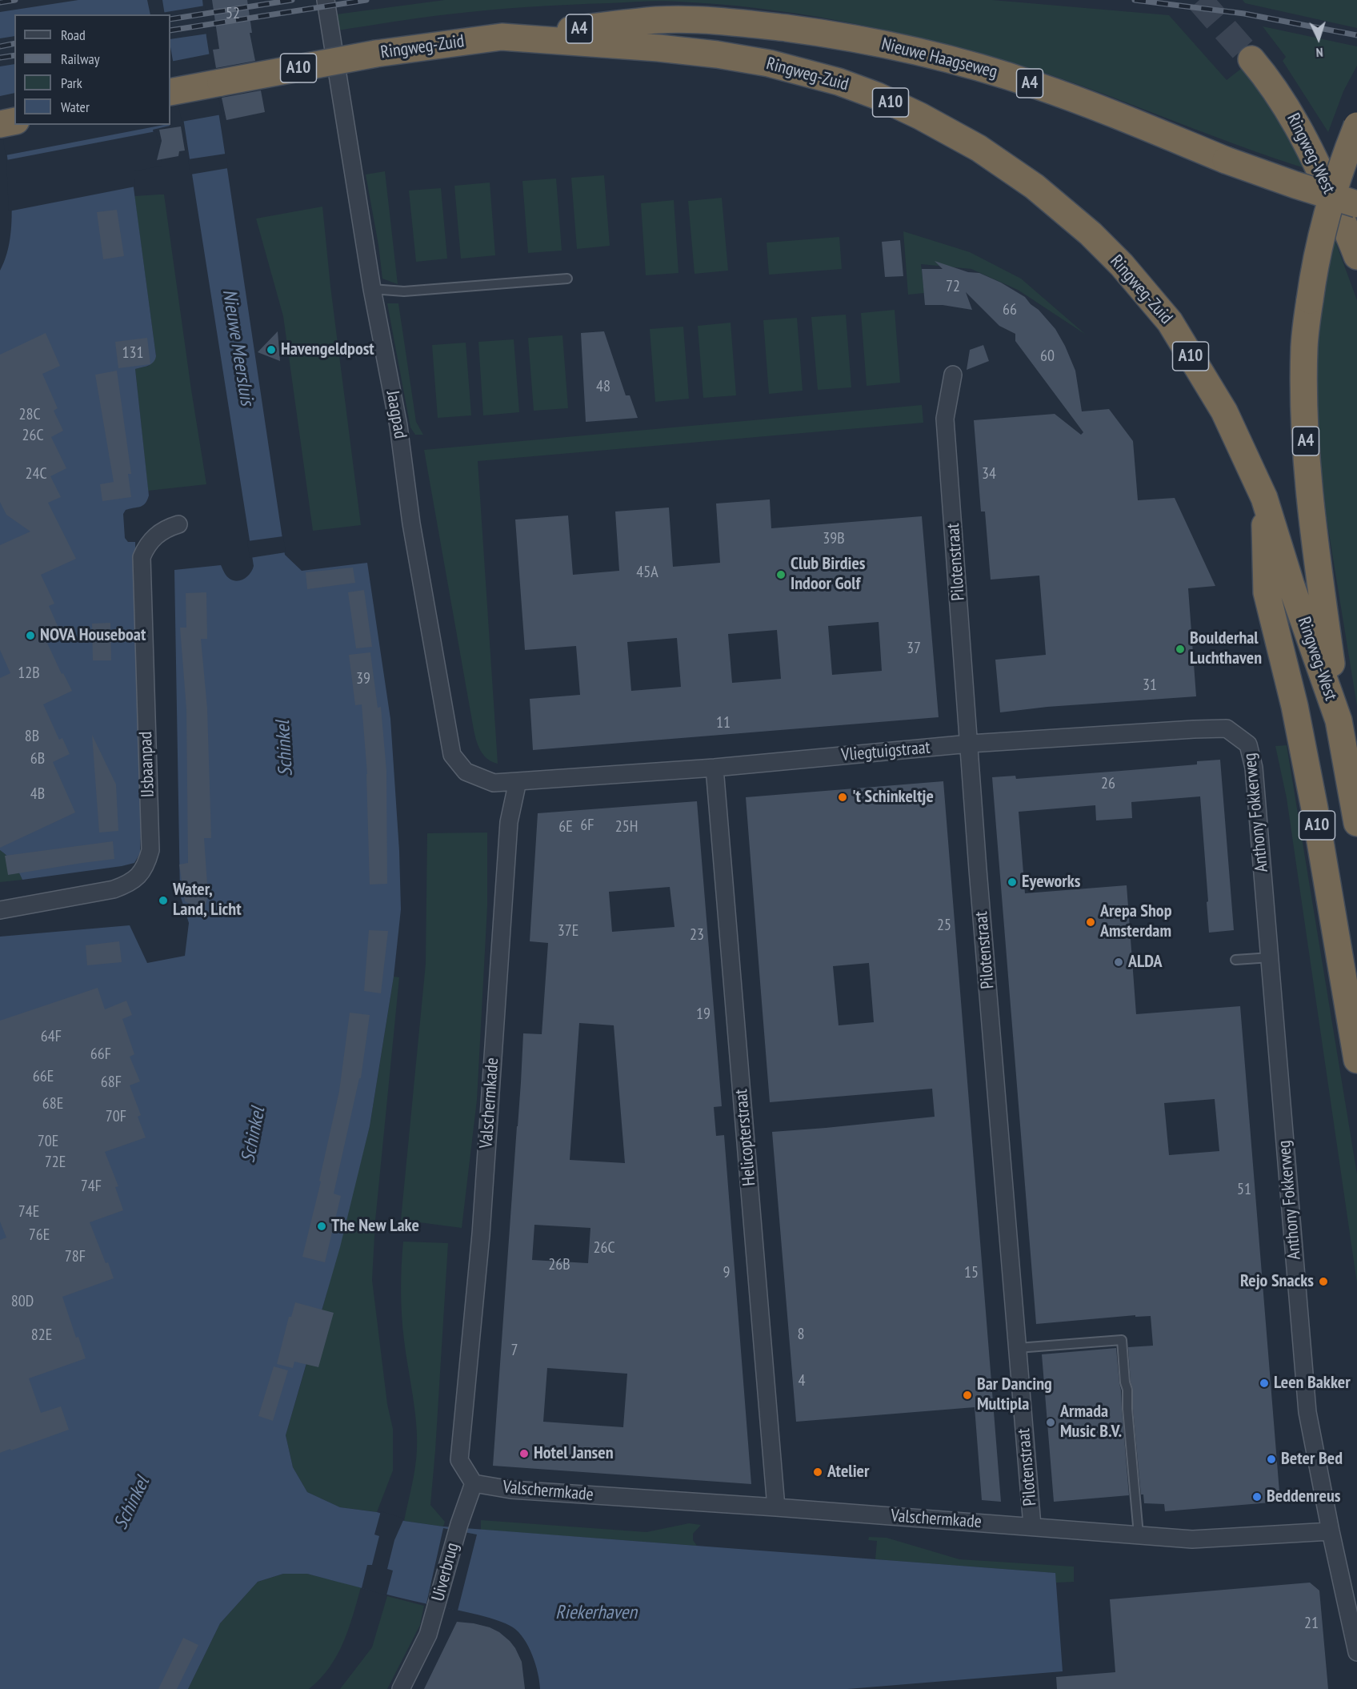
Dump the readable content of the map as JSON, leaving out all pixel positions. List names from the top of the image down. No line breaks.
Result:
{"streets":{"highway":["A4","Ringweg-Zuid","Nieuwe Haagseweg","A10","Ringweg-West"],"street":["Jaagpad","Pilotenstraat","Vliegtuigstraat","IJsbaanpad","Anthony Fokkerweg","Valschermkade","Helicopterstraat","Uiverbrug"]},"crossings":[["A4","Ringweg-West"],["Ringweg-Zuid","Nieuwe Haagseweg"],["Ringweg-Zuid","A10"],["Ringweg-Zuid","Ringweg-West"],["A10","Ringweg-West"],["Jaagpad","Vliegtuigstraat"],["Jaagpad","Valschermkade"],["Pilotenstraat","Vliegtuigstraat"],["Pilotenstraat","Valschermkade"],["Vliegtuigstraat","Anthony Fokkerweg"],["Vliegtuigstraat","Valschermkade"],["Vliegtuigstraat","Helicopterstraat"],["Anthony Fokkerweg","Valschermkade"],["Valschermkade","Helicopterstraat"],["Valschermkade","Uiverbrug"]],"water":["Nieuwe Meersluis","Schinkel","Riekerhaven"],"places":["Havengeldpost","Club Birdies Indoor Golf","NOVA Houseboat","Boulderhal Luchthaven","'t Schinkeltje","Eyeworks","Water, Land, Licht","Arepa Shop Amsterdam","ALDA","The New Lake","Rejo Snacks","Leen Bakker","Bar Dancing Multipla","Armada Music B.V.","Hotel Jansen","Beter Bed","Atelier","Beddenreus"],"house_numbers":["52","72","66","131","60","48","28C","26C","24C","34","39B","45A","37","12B","39","31","11","8B","6B","26","4B","6F","6E","25H","25","37E","23","19","64F","66F","66E","68F","68E","70F","70E","72E","74F","51","74E","76E","26C","78F","26B","9","15","80D","8","82E","7","4","21"],"legend":["Road","Railway","Park","Water"],"north":"bottom"}
